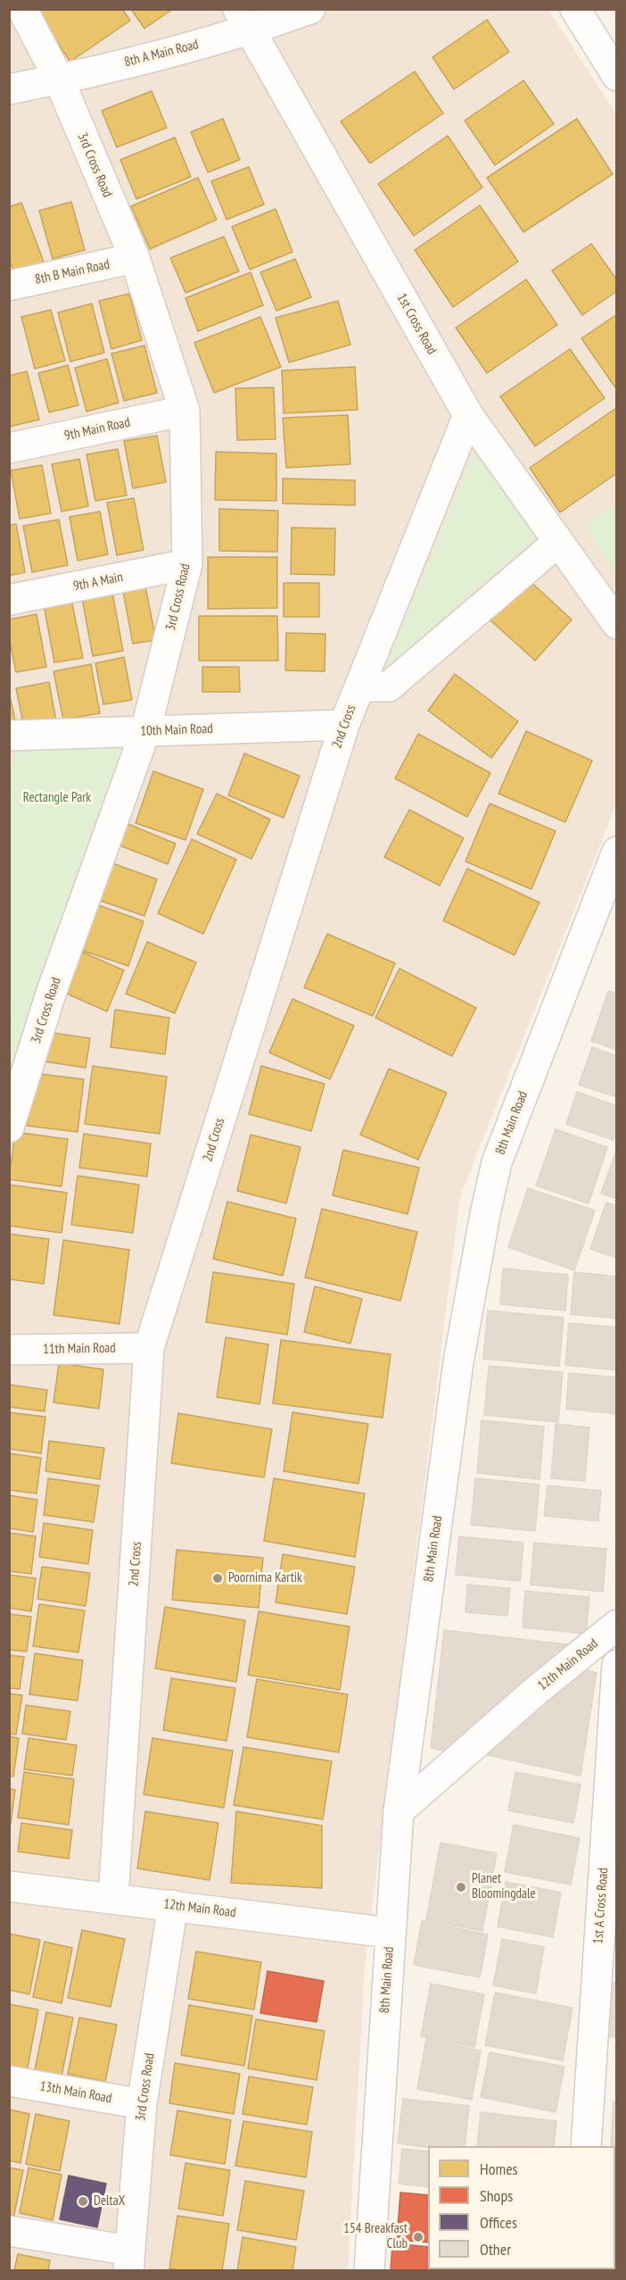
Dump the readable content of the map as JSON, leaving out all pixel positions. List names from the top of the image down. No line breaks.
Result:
{"streets":{"street":["8th A Main Road","3rd Cross Road","8th B Main Road","1st Cross Road","9th Main Road","9th A Main","2nd Cross","10th Main Road","8th Main Road","11th Main Road","12th Main Road","1st A Cross Road","13th Main Road"]},"crossings":[["8th A Main Road","3rd Cross Road"],["8th A Main Road","1st Cross Road"],["3rd Cross Road","8th B Main Road"],["3rd Cross Road","9th Main Road"],["3rd Cross Road","9th A Main"],["3rd Cross Road","10th Main Road"],["3rd Cross Road","12th Main Road"],["3rd Cross Road","13th Main Road"],["1st Cross Road","2nd Cross"],["2nd Cross","10th Main Road"],["2nd Cross","11th Main Road"],["2nd Cross","12th Main Road"],["8th Main Road","12th Main Road"]],"parks":["Rectangle Park"],"places":["Poornima Kartik","Planet Bloomingdale","DeltaX","154 Breakfast Club"],"legend":["Homes","Shops","Offices","Other"]}
